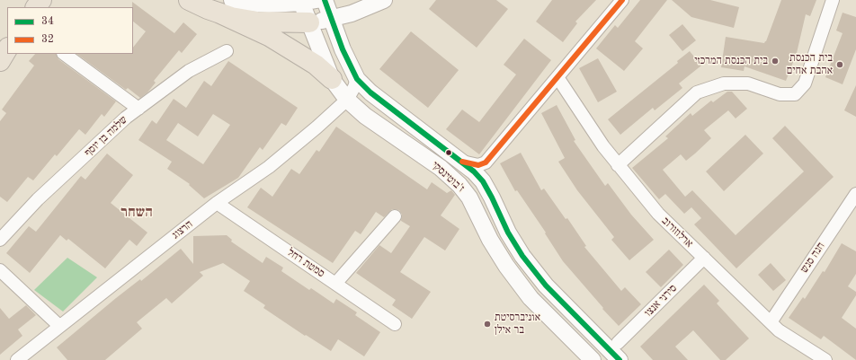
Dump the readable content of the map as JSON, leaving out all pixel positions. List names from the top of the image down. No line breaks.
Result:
{"streets":{"street":["שלמה בן יוסף","ז'בוטינסקי","הרצוג","ארלוזורוב","חנה סנש","סמטת רחל","סירני אנצו"]},"crossings":[["ז'בוטינסקי","הרצוג"],["הרצוג","סמטת רחל"],["ארלוזורוב","חנה סנש"],["ארלוזורוב","סירני אנצו"]],"districts":["השחר"],"places":["בית הכנסת המרכזי","בית הכנסת אהבת אחים","אוניברסיטת בר אילן"],"lines":["transit line 34","transit line 32"],"legend":["34","32"]}
